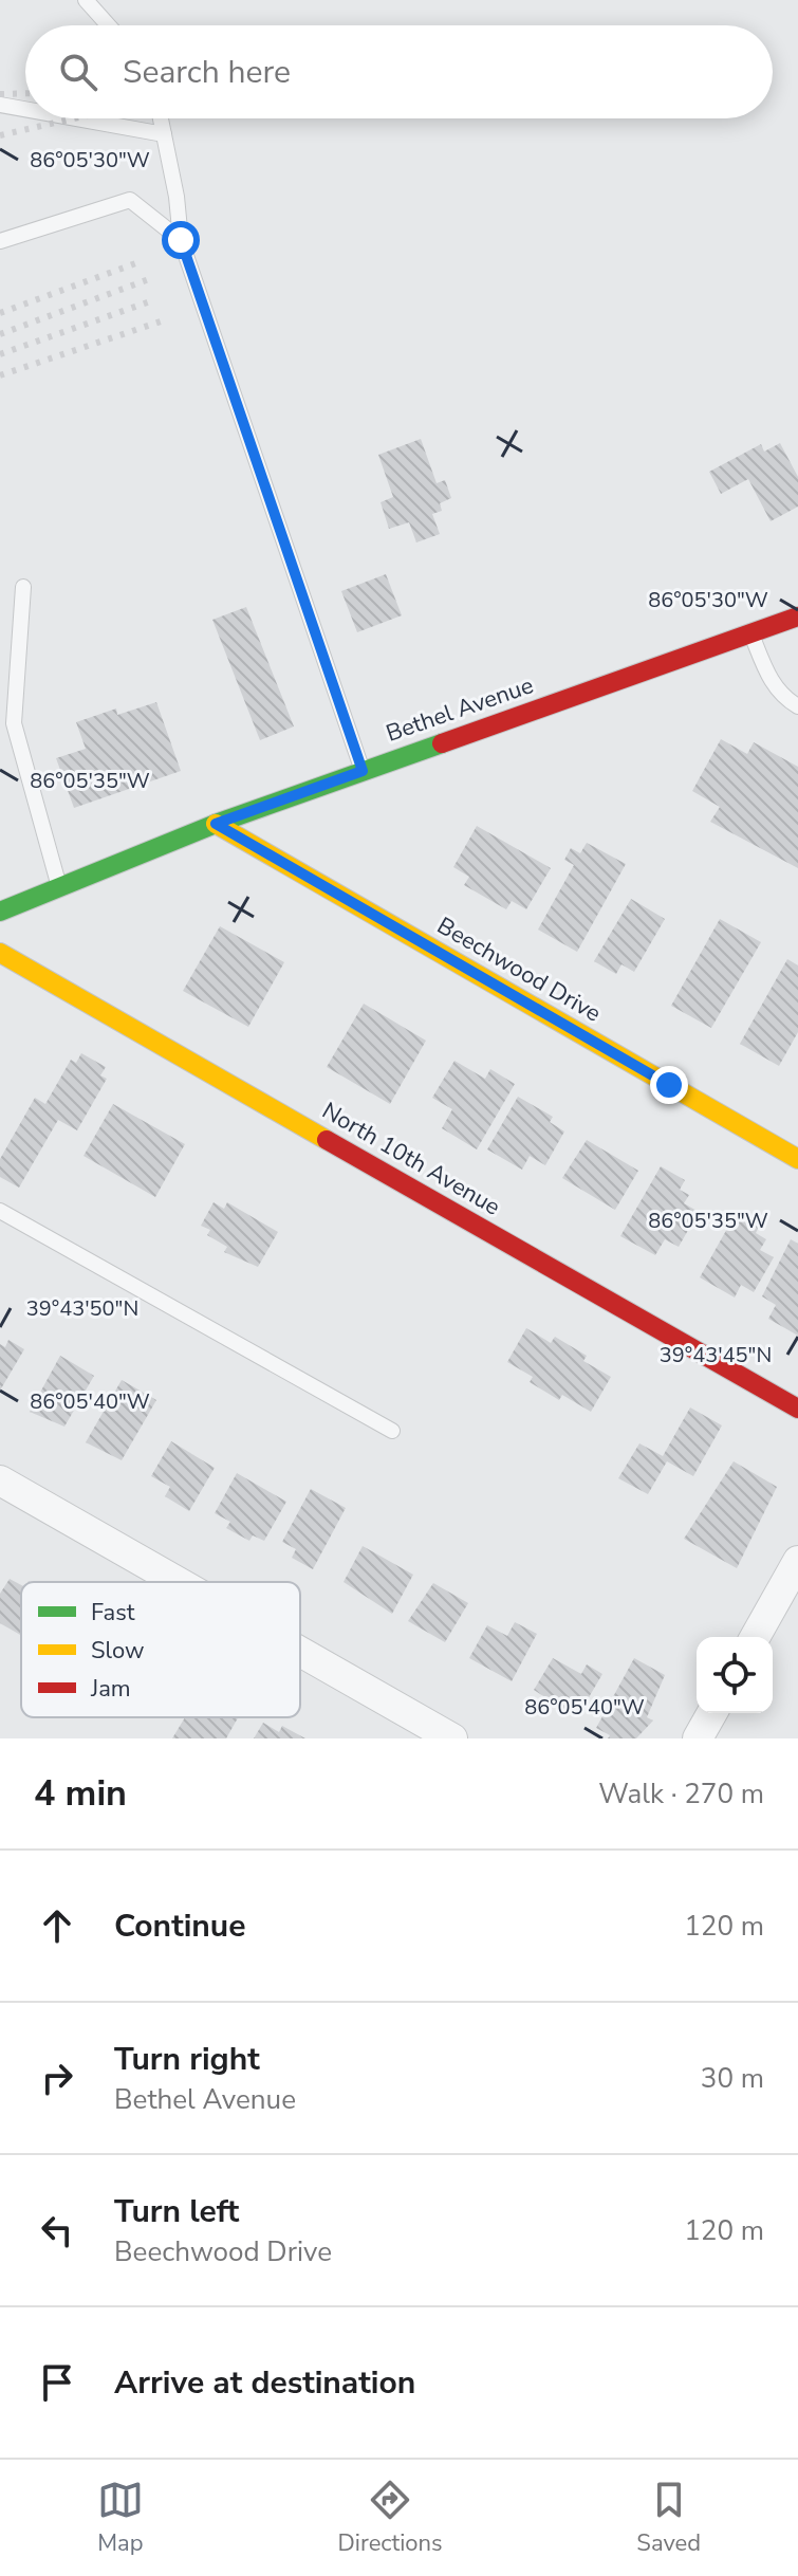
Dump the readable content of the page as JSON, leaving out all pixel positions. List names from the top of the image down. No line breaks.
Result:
{"streets":{"street":["Bethel Avenue","Beechwood Drive","North 10th Avenue"]},"crossings":[["Bethel Avenue","Beechwood Drive"],["Bethel Avenue","North 10th Avenue"]],"legend":["Fast","Slow","Jam"],"page":{"search":"Search here","heading":["4 min","Walk · 270 m"],"list":[["Continue","120 m"],["Turn right","Bethel Avenue","30 m"],["Turn left","Beechwood Drive","120 m"],"Arrive at destination"],"nav":["Map","Directions","Saved"]},"coordinates":["86°05'30\"W","86°05'35\"W","39°43'50\"N","39°43'45\"N","86°05'40\"W"]}
